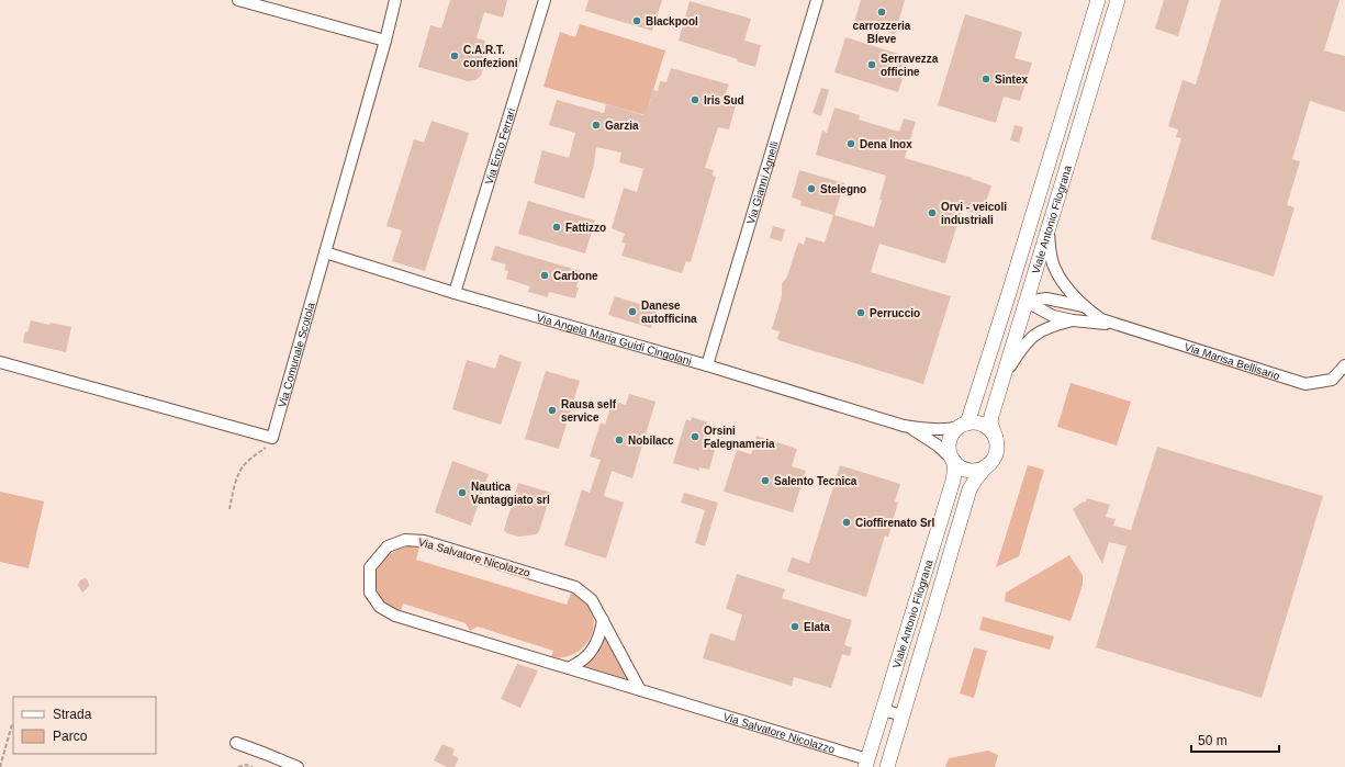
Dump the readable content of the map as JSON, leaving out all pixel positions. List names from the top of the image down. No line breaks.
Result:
{"streets":{"main road":["Viale Antonio Filograna"],"street":["Via Enzo Ferrari","Via Gianni Agnelli","Via Angela Maria Guidi Cingolani","Via Comunale Scotola","Via Marisa Bellisario","Via Salvatore Nicolazzo"]},"crossings":[["Via Enzo Ferrari","Via Angela Maria Guidi Cingolani"],["Via Gianni Agnelli","Via Angela Maria Guidi Cingolani"],["Viale Antonio Filograna","Via Marisa Bellisario"],["Viale Antonio Filograna","Via Salvatore Nicolazzo"],["Via Angela Maria Guidi Cingolani","Via Comunale Scotola"]],"places":["carrozzeria Bleve","Blackpool","C.A.R.T. confezioni","Serravezza officine","Sintex","Iris Sud","Garzia","Dena Inox","Stelegno","Orvi - veicoli industriali","Fattizzo","Carbone","Danese autofficina","Perruccio","Rausa self service","Orsini Falegnameria","Nobilacc","Salento Tecnica","Nautica Vantaggiato srl","Cioffirenato Srl","Elata"],"legend":["Strada","Parco"],"scale_bar":"50 m"}
